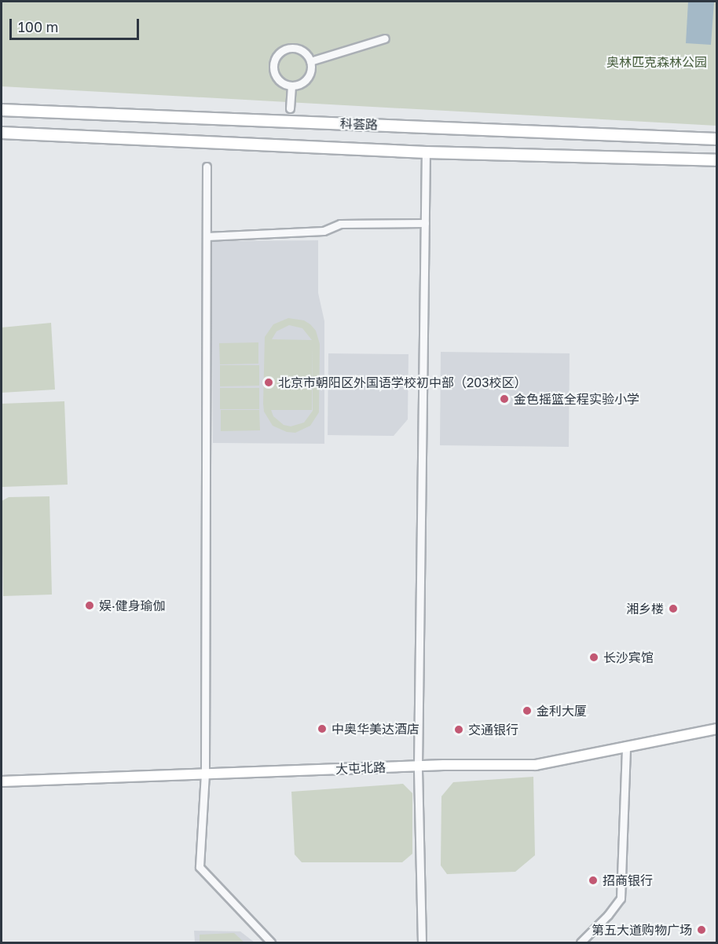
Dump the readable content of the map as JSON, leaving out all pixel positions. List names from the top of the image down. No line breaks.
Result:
{"streets":{"main road":["科荟路"],"street":["大屯北路"]},"parks":["奥林匹克森林公园"],"places":["北京市朝阳区外国语学校初中部（203校区）","金色摇篮全程实验小学","娱·健身瑜伽","湘乡楼","长沙宾馆","金利大厦","中奥华美达酒店","交通银行","招商银行","第五大道购物广场"],"scale_bar":"100 m"}
